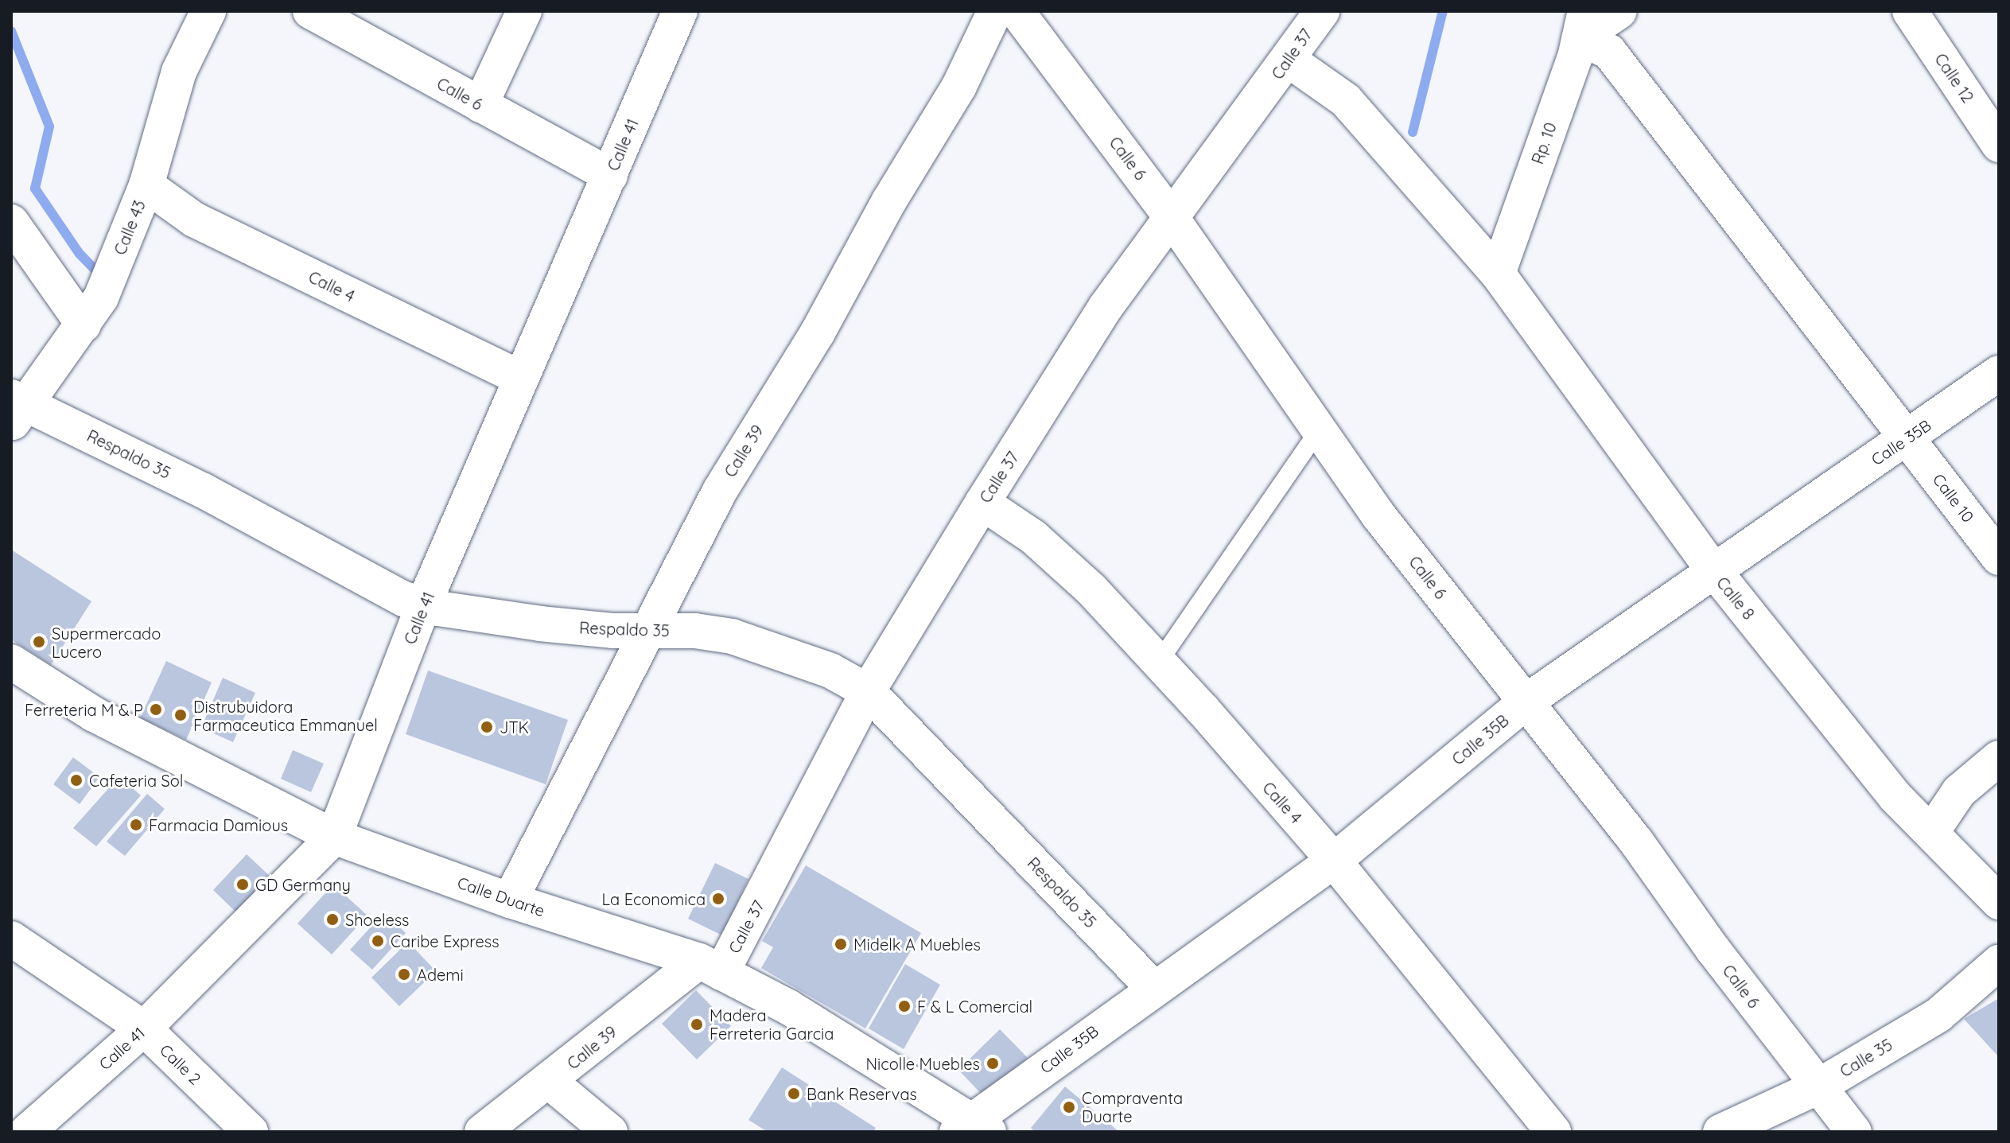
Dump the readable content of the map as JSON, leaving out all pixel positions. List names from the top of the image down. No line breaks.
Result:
{"streets":{"street":["Calle 37","Calle 12","Calle 6","Rp. 10","Calle 41","Calle 43","Calle 4","Calle 35B","Calle 39","Respaldo 35","Calle 10","Calle 8","Calle Duarte","Calle 35","Calle 2"]},"crossings":[["Calle 37","Calle 6"],["Calle 37","Calle 4"],["Calle 37","Calle 39"],["Calle 37","Respaldo 35"],["Calle 37","Calle 8"],["Calle 37","Calle Duarte"],["Calle 6","Calle 41"],["Calle 6","Calle 35B"],["Calle 6","Calle 35"],["Rp. 10","Calle 10"],["Rp. 10","Calle 8"],["Calle 41","Calle 4"],["Calle 41","Respaldo 35"],["Calle 41","Calle Duarte"],["Calle 41","Calle 2"],["Calle 43","Calle 4"],["Calle 43","Respaldo 35"],["Calle 4","Calle 35B"],["Calle 35B","Respaldo 35"],["Calle 35B","Calle 10"],["Calle 35B","Calle 8"],["Calle 35B","Calle Duarte"],["Calle 39","Respaldo 35"],["Calle 39","Calle Duarte"]],"places":["Supermercado Lucero","Ferreteria M & P","Distrubuidora Farmaceutica Emmanuel","JTK","Cafeteria Sol","Farmacia Damious","GD Germany","La Economica","Shoeless","Caribe Express","Midelk A Muebles","Ademi","F & L Comercial","Madera Ferreteria Garcia","Nicolle Muebles","Bank Reservas","Compraventa Duarte"]}
